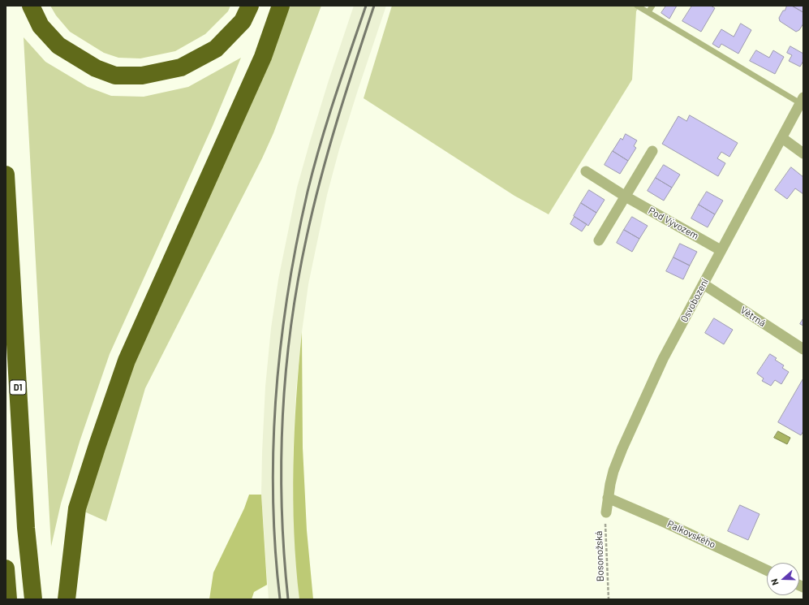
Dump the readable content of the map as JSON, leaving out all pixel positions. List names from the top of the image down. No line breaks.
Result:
{"streets":{"highway":["D1"],"street":["Pod Vývozem","Osvobození","Větrná","Palkovského"],"path":["Bosonožská"]},"crossings":[["Pod Vývozem","Osvobození"],["Osvobození","Větrná"],["Osvobození","Palkovského"],["Osvobození","Bosonožská"]],"north":"left"}
